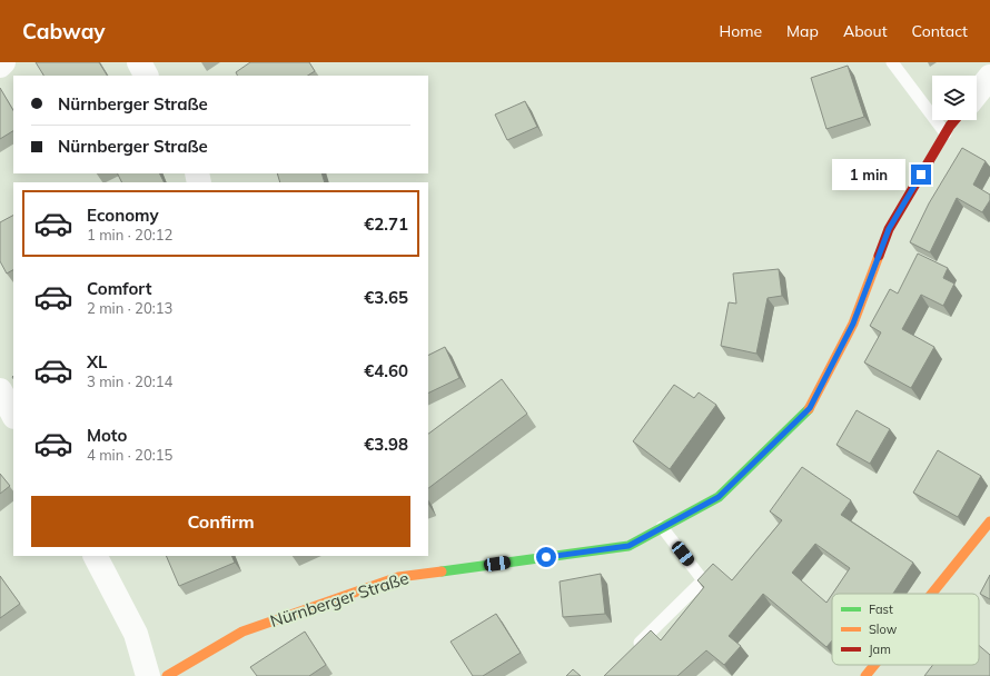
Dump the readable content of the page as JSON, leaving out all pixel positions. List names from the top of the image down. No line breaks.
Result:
{"streets":{"street":["Nürnberger Straße"]},"legend":["Fast","Slow","Jam"],"page":{"header":"Cabway","nav":["Home","Map","About","Contact"],"banner":["Nürnberger Straße","Nürnberger Straße"],"bubble":"1 min","list":[{"name":"Economy","note":"1 min · 20:12","value":"€2.71"},{"name":"Comfort","note":"2 min · 20:13","value":"€3.65"},{"name":"XL","note":"3 min · 20:14","value":"€4.60"},{"name":"Moto","note":"4 min · 20:15","value":"€3.98"}],"buttons":"Confirm"}}
